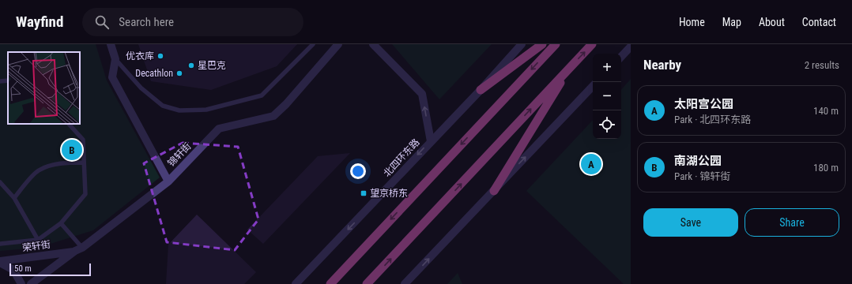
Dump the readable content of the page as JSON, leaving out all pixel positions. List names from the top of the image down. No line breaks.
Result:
{"streets":{"street":["锦轩街","北四环东路","荣轩街"]},"crossings":[["锦轩街","荣轩街"]],"one_way":["北四环东路"],"places":{"other":["优衣库","星巴克","Decathlon"],"transit":["望京桥东"]},"scale_bar":"50 m","page":{"header":"Wayfind","search":"Search here","nav":["Home","Map","About","Contact"],"heading":["Nearby","2 results"],"map_buttons":["+","−"],"list":[{"mark":"A","name":"太阳宫公园","note":"Park · 北四环东路","value":"140 m"},{"mark":"B","name":"南湖公园","note":"Park · 锦轩街","value":"180 m"}],"pins":["B","A"],"buttons":["Save","Share"],"scale":"50 m"}}
